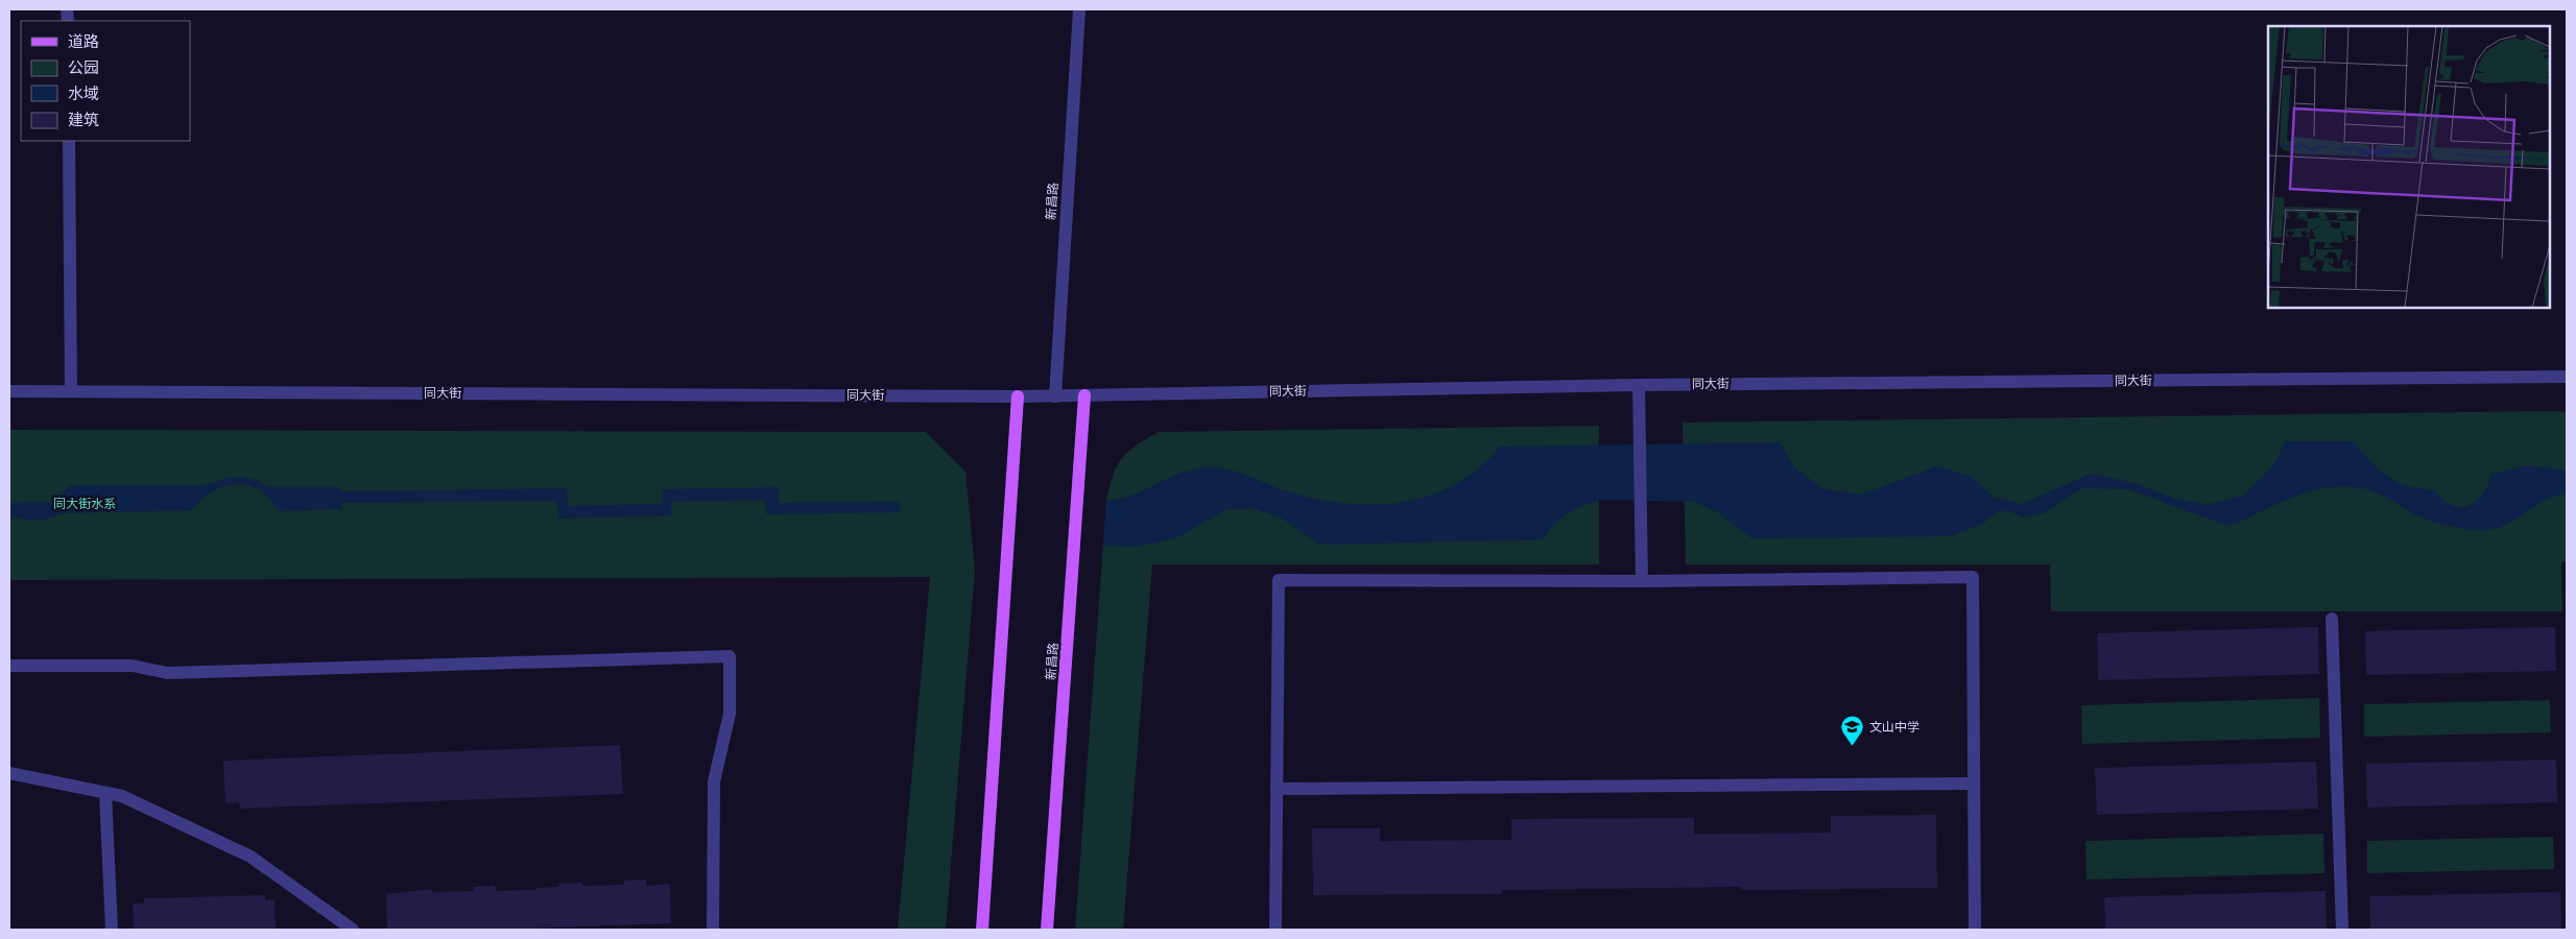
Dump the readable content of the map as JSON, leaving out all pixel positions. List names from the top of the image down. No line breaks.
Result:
{"streets":{"main road":["新昌路"],"street":["同大街"]},"crossings":[["新昌路","同大街"]],"parks":["同大街水系"],"places":{"school or university":["文山中学"]},"legend":["道路","公园","水域","建筑"]}
